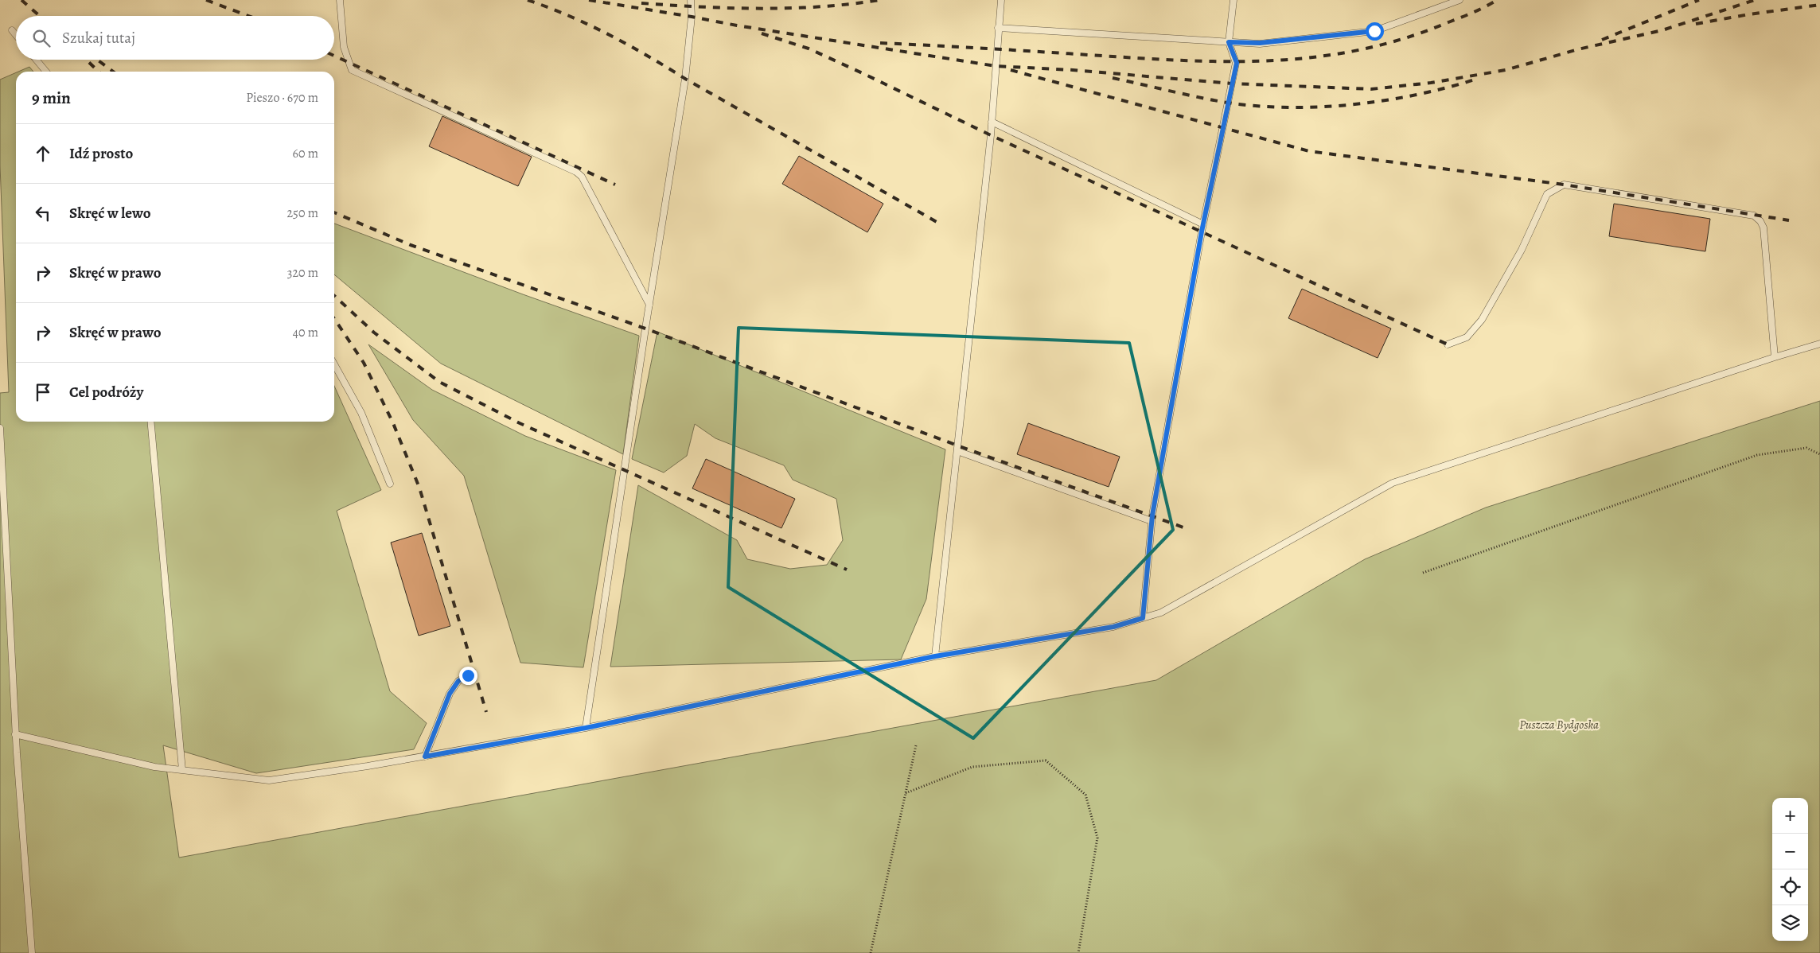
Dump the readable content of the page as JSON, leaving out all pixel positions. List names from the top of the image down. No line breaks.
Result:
{"parks":["Puszcza Bydgoska"],"page":{"search":"Szukaj tutaj","heading":["9 min","Pieszo · 670 m"],"list":[["Idź prosto","60 m"],["Skręć w lewo","250 m"],["Skręć w prawo","320 m"],["Skręć w prawo","40 m"],"Cel podróży"],"map_buttons":["+","−"]}}
